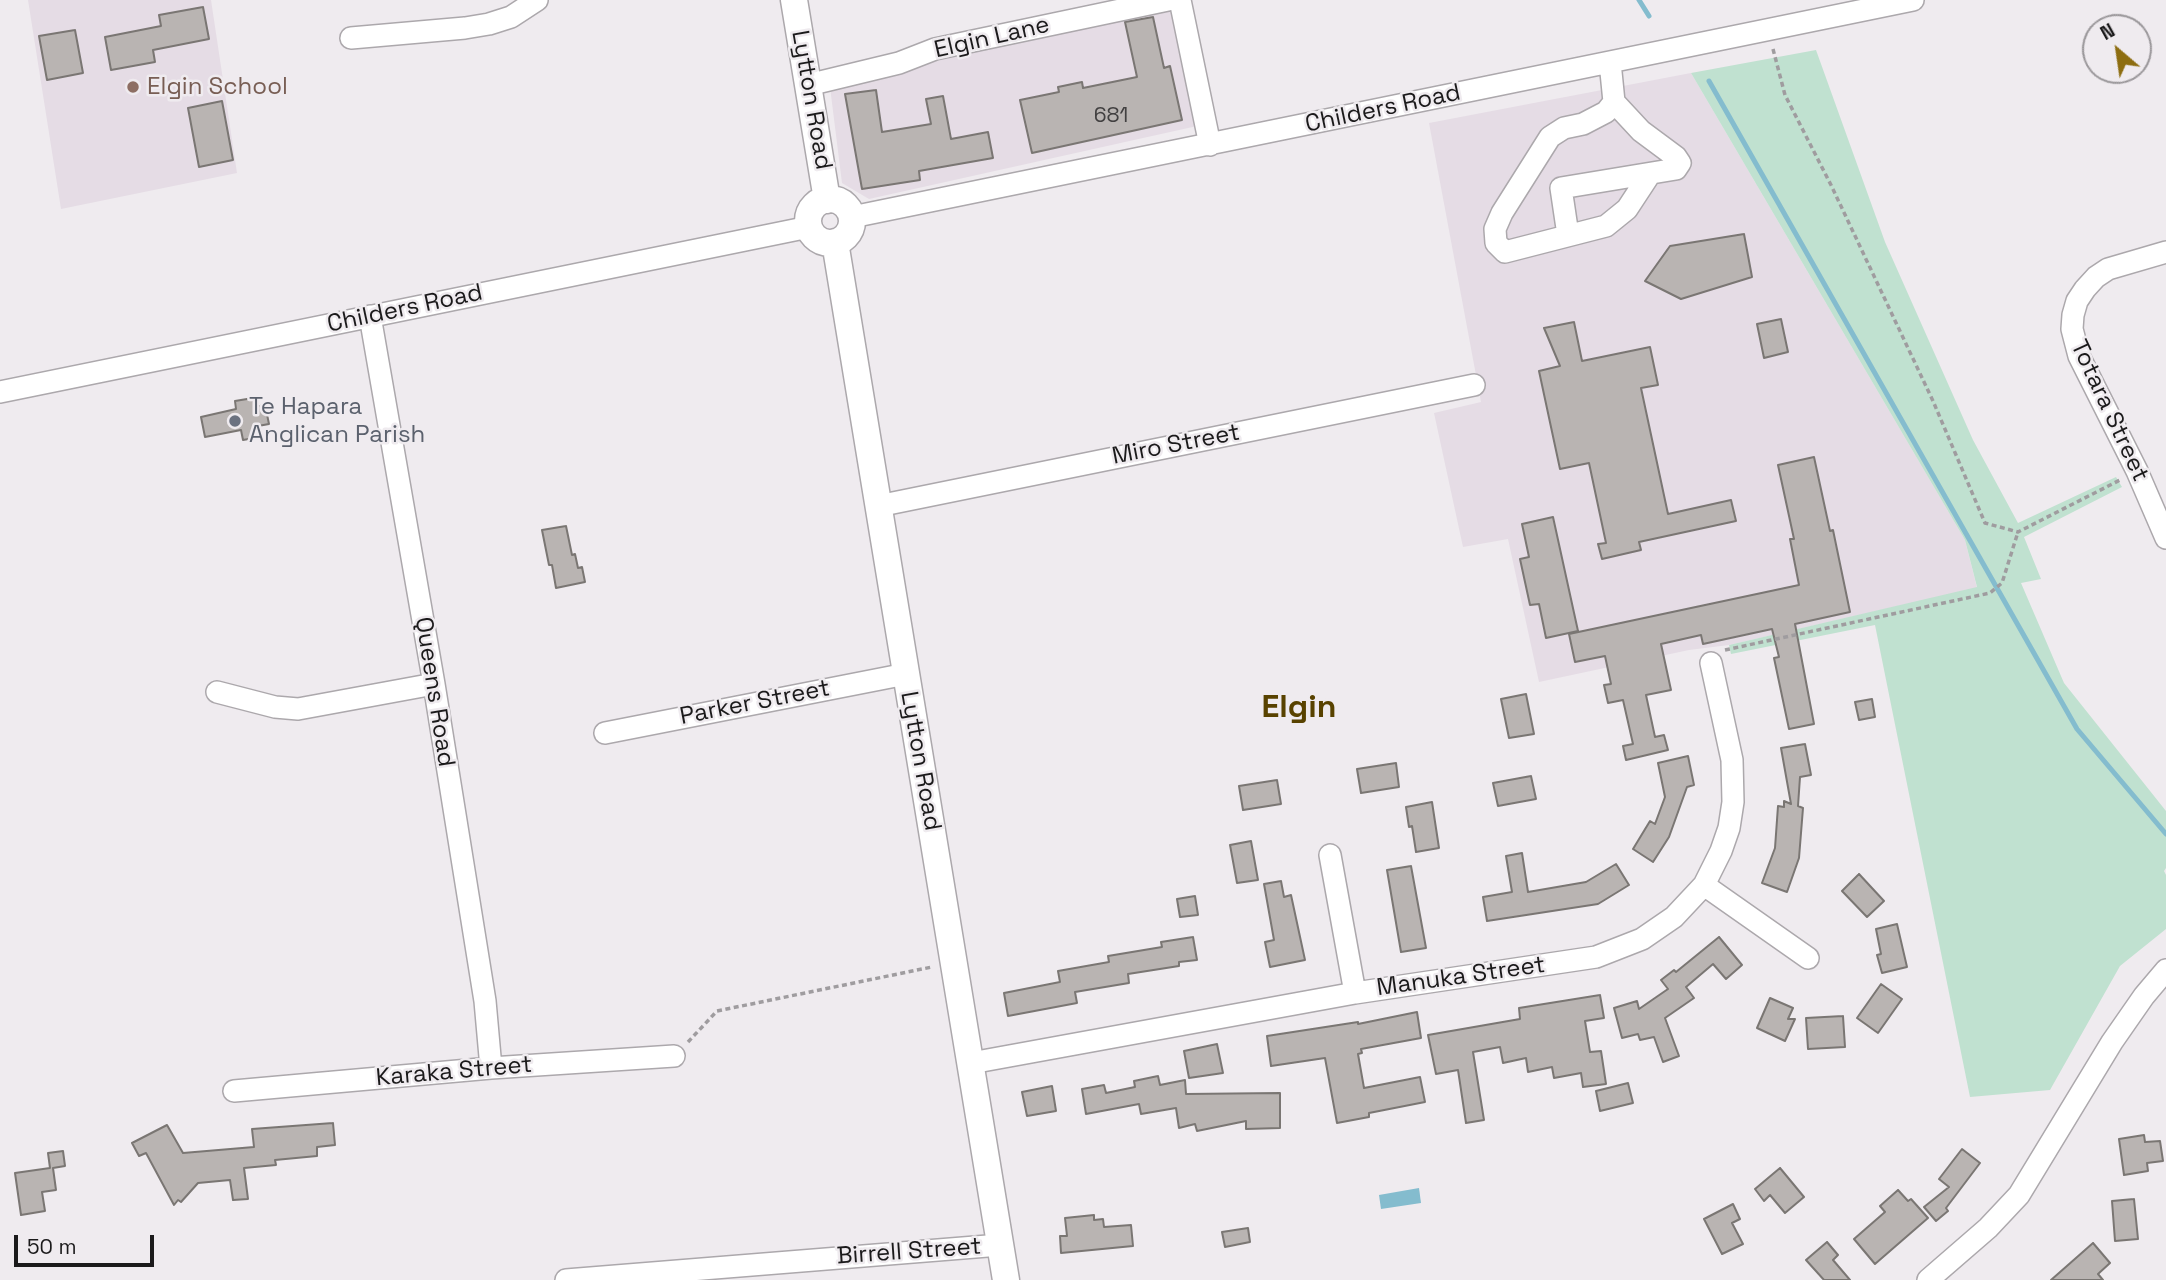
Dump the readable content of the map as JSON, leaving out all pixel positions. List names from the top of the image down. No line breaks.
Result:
{"streets":{"main road":["Lytton Road"],"street":["Elgin Lane","Childers Road","Totara Street","Miro Street","Queens Road","Parker Street","Manuka Street","Karaka Street","Birrell Street"]},"crossings":[["Elgin Lane","Lytton Road"],["Lytton Road","Childers Road"],["Lytton Road","Miro Street"],["Lytton Road","Parker Street"],["Lytton Road","Manuka Street"],["Lytton Road","Birrell Street"],["Childers Road","Queens Road"],["Queens Road","Karaka Street"]],"districts":["Elgin"],"places":["Elgin School","Te Hapara Anglican Parish"],"house_numbers":["681"],"scale_bar":"50 m","north":"top left"}
